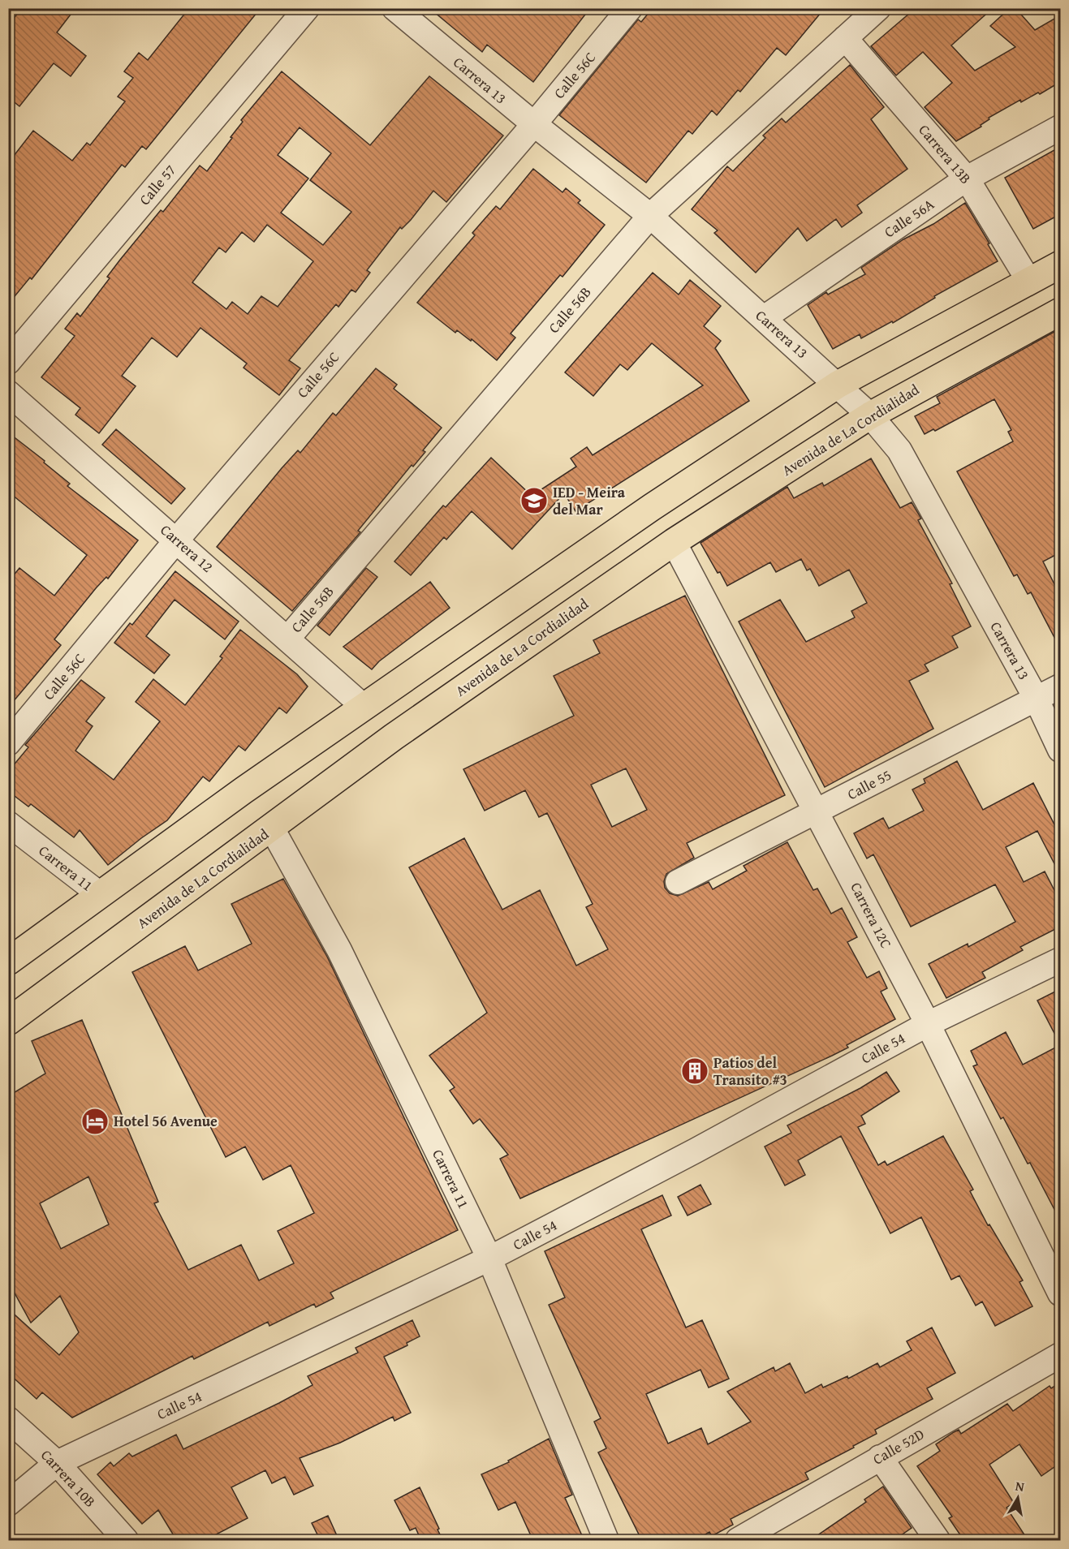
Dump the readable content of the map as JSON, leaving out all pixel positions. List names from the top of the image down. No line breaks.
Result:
{"streets":{"main road":["Avenida de La Cordialidad"],"street":["Calle 56C","Carrera 13","Carrera 13B","Calle 57","Calle 56A","Calle 56B","Carrera 12","Calle 55","Carrera 11","Carrera 12C","Calle 54","Calle 52D","Carrera 10B"]},"crossings":[["Calle 56C","Carrera 13"],["Calle 56C","Carrera 12"],["Carrera 13","Calle 56A"],["Carrera 13","Calle 56B"],["Carrera 13","Avenida de La Cordialidad"],["Carrera 13","Calle 55"],["Carrera 13B","Calle 56A"],["Carrera 13B","Calle 56B"],["Calle 56B","Carrera 12"],["Avenida de La Cordialidad","Carrera 11"],["Avenida de La Cordialidad","Carrera 12C"],["Calle 55","Carrera 12C"],["Carrera 11","Calle 54"],["Carrera 12C","Calle 54"],["Calle 54","Carrera 10B"]],"places":{"school or university":["IED - Meira del Mar"],"building":["Patios del Transito #3"],"hotel":["Hotel 56 Avenue"]},"north":"top"}
